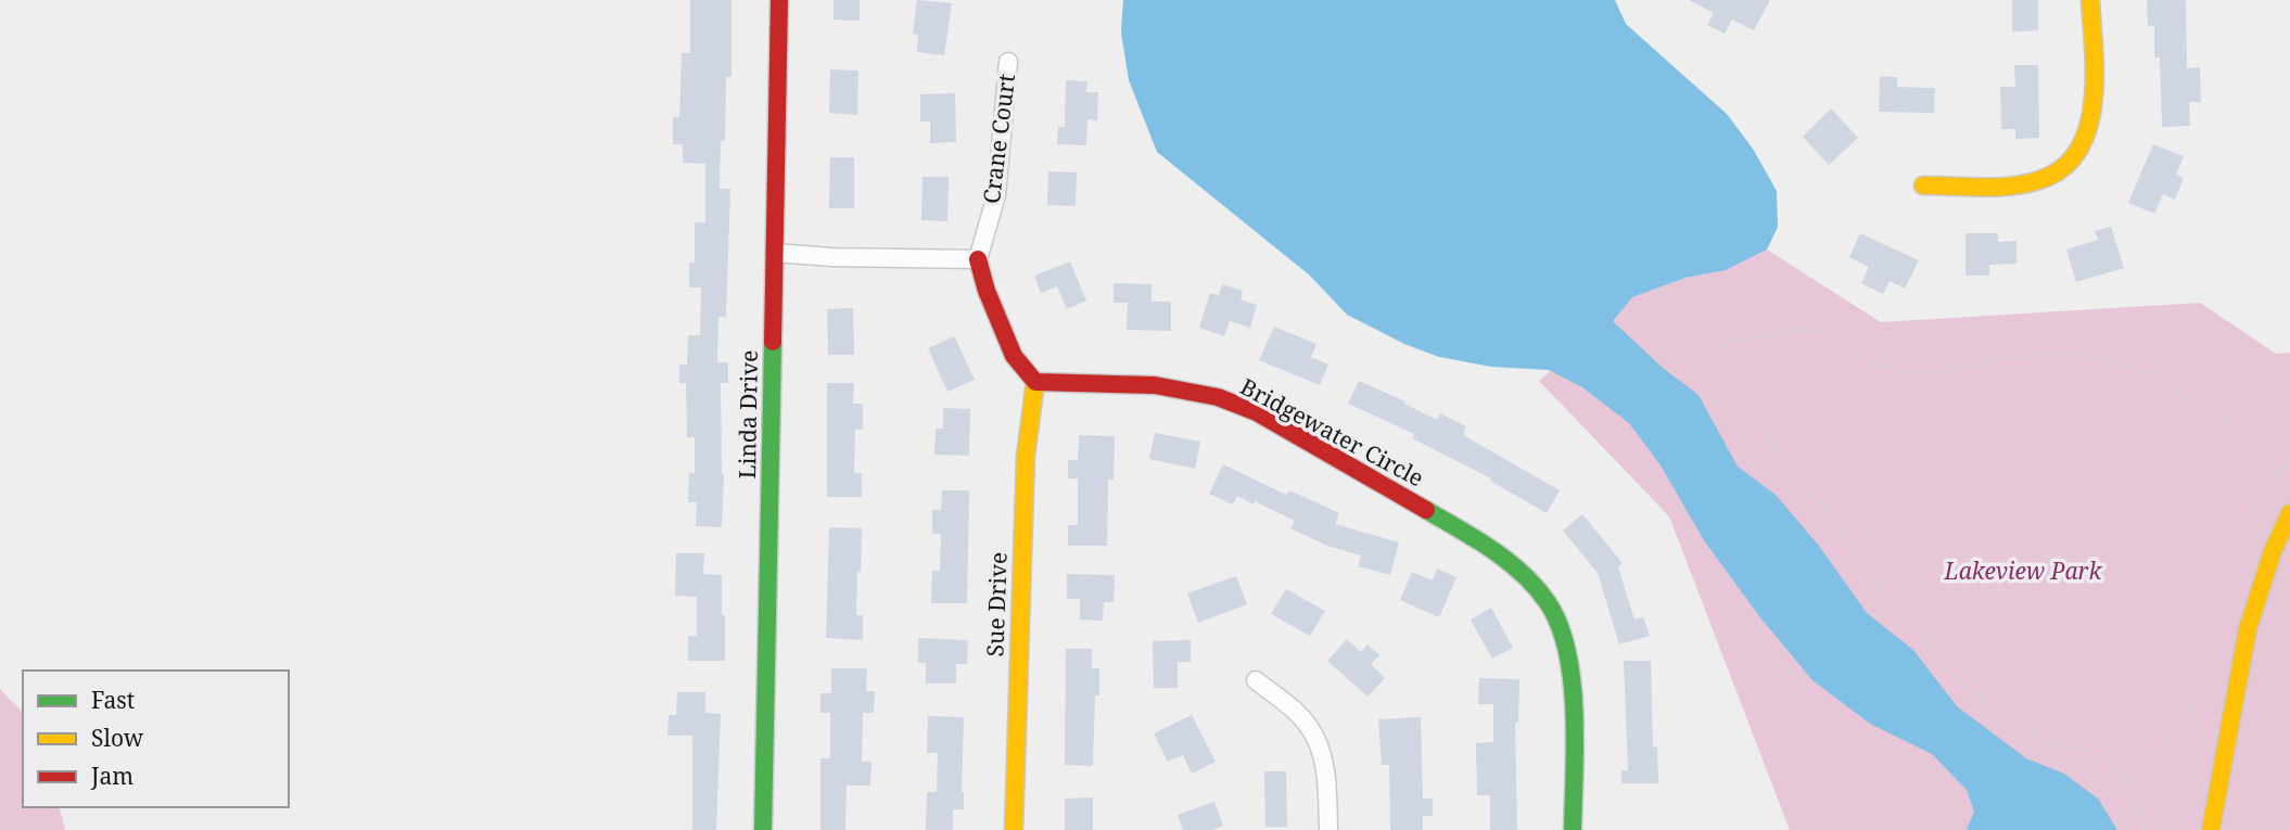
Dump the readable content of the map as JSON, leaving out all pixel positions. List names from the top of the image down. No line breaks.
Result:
{"streets":{"street":["Crane Court","Linda Drive","Bridgewater Circle","Sue Drive"]},"crossings":[["Bridgewater Circle","Sue Drive"]],"parks":["Lakeview Park"],"legend":["Fast","Slow","Jam"]}
